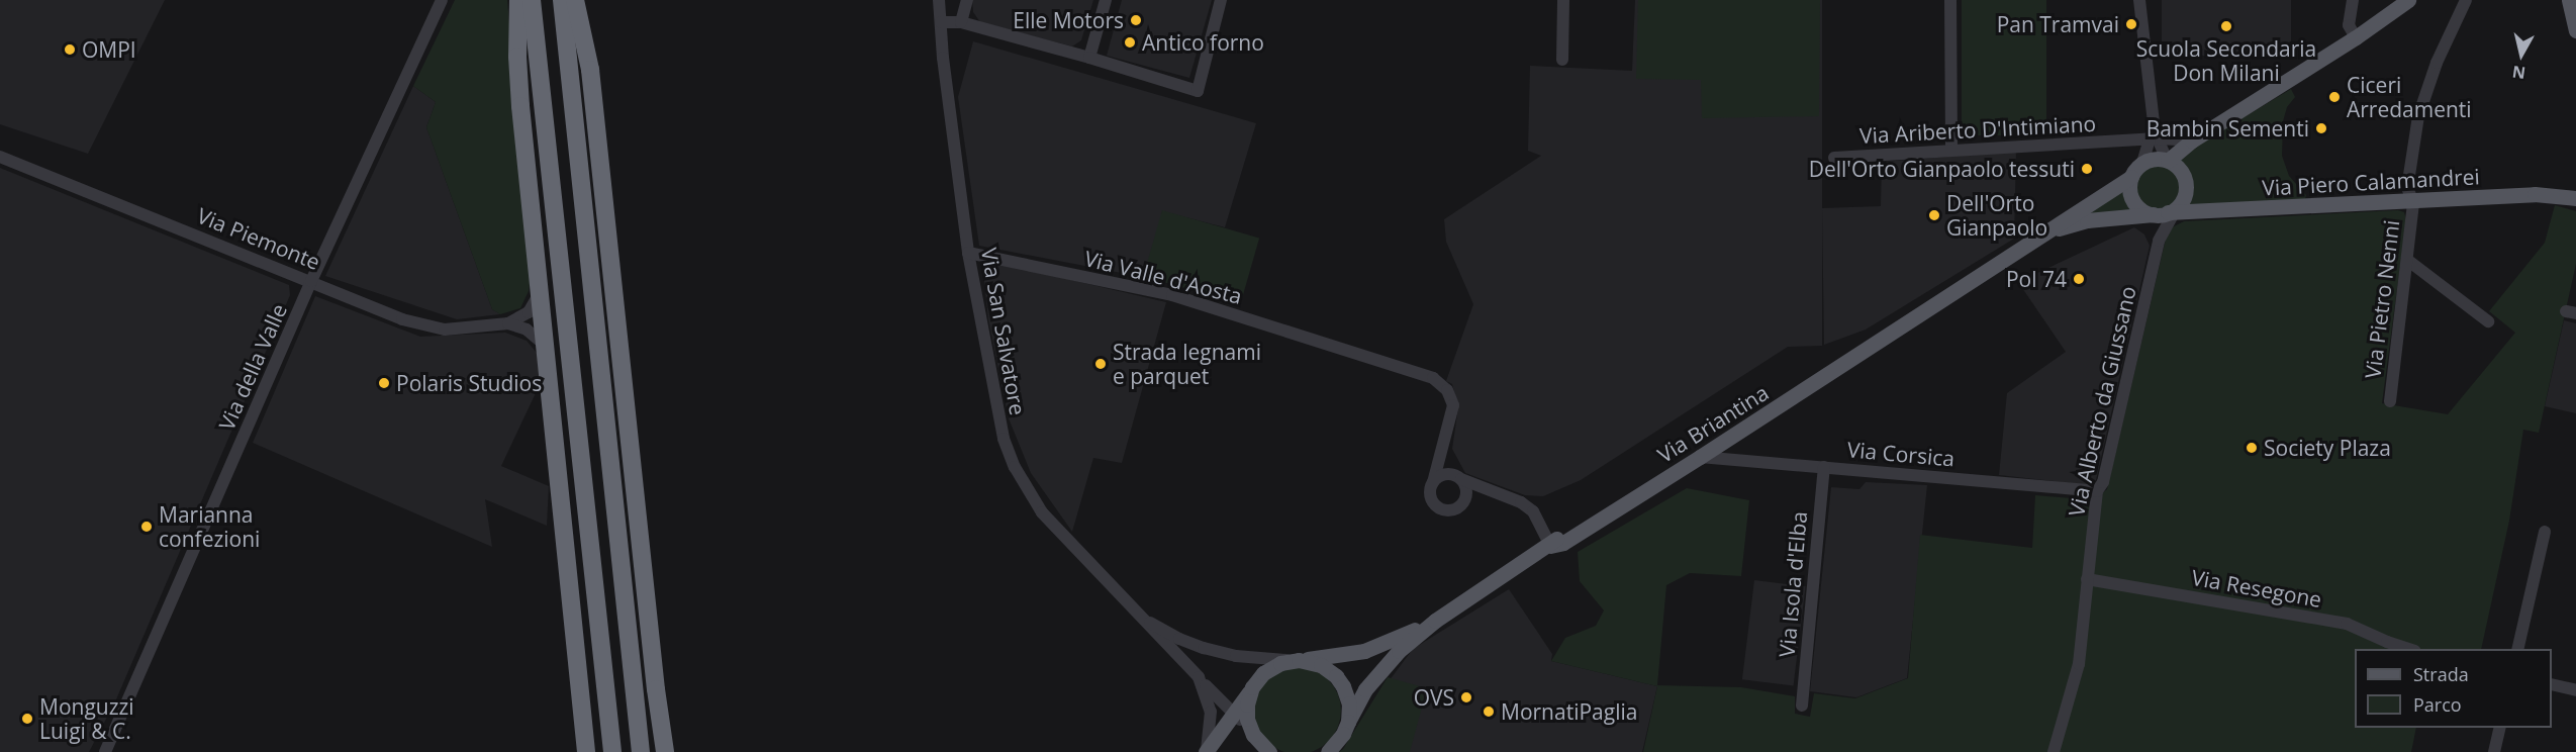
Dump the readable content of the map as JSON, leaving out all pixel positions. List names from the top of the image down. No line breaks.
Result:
{"streets":{"main road":["Via Piero Calamandrei","Via Briantina"],"street":["Via Ariberto D'Intimiano","Via Piemonte","Via Valle d'Aosta","Via Pietro Nenni","Via San Salvatore","Via della Valle","Via Alberto da Giussano","Via Corsica","Via Isola d'Elba","Via Resegone"]},"crossings":[["Via Ariberto D'Intimiano","Via Piero Calamandrei"],["Via Ariberto D'Intimiano","Via Alberto da Giussano"],["Via Ariberto D'Intimiano","Via Briantina"],["Via Piero Calamandrei","Via Pietro Nenni"],["Via Piero Calamandrei","Via Alberto da Giussano"],["Via Piero Calamandrei","Via Briantina"],["Via Piemonte","Via della Valle"],["Via Valle d'Aosta","Via San Salvatore"],["Via San Salvatore","Via Briantina"],["Via Alberto da Giussano","Via Briantina"],["Via Alberto da Giussano","Via Corsica"],["Via Alberto da Giussano","Via Resegone"],["Via Briantina","Via Corsica"],["Via Corsica","Via Isola d'Elba"]],"places":["Elle Motors","Pan Tramvai","Scuola Secondaria Don Milani","Antico forno","OMPI","Ciceri Arredamenti","Bambin Sementi","Dell'Orto Gianpaolo tessuti","Dell'Orto Gianpaolo","Pol 74","Strada legnami e parquet","Polaris Studios","Society Plaza","Marianna confezioni","OVS","MornatiPaglia","Monguzzi Luigi & C."],"legend":["Strada","Parco"],"north":"bottom"}
